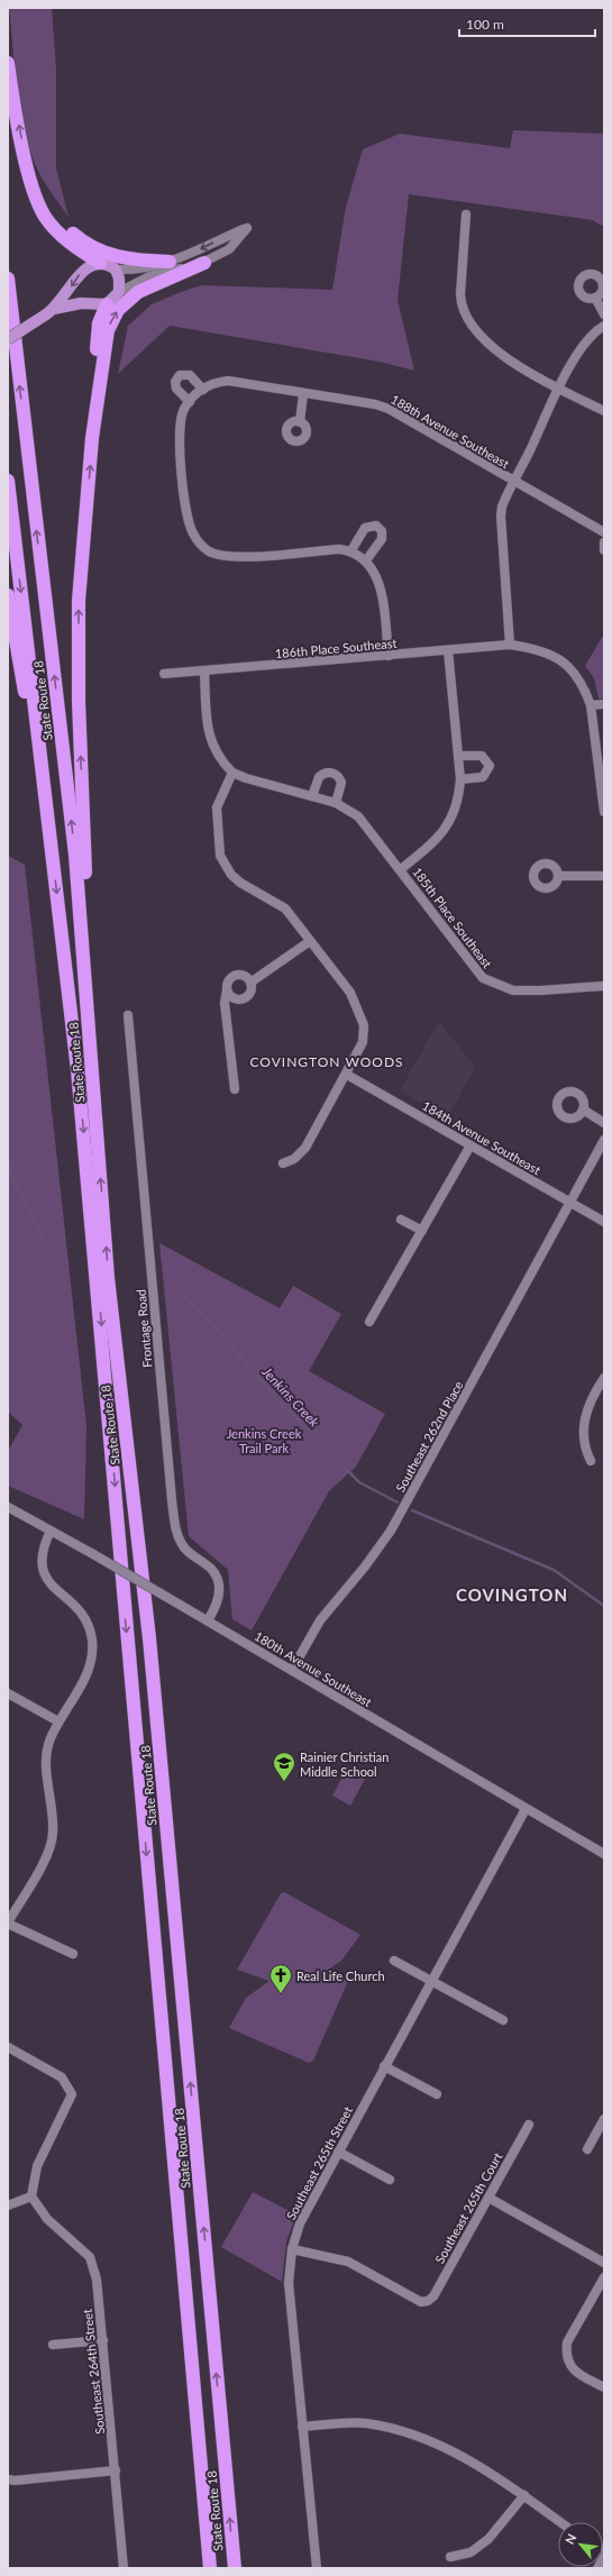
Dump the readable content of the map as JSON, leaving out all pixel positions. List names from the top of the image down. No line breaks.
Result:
{"streets":{"highway":["State Route 18"],"street":["188th Avenue Southeast","186th Place Southeast","185th Place Southeast","184th Avenue Southeast","Frontage Road","Southeast 262nd Place","180th Avenue Southeast","Southeast 265th Street","Southeast 265th Court","Southeast 264th Street"]},"crossings":[["184th Avenue Southeast","Southeast 262nd Place"],["Frontage Road","180th Avenue Southeast"],["Southeast 262nd Place","180th Avenue Southeast"],["180th Avenue Southeast","Southeast 265th Street"],["Southeast 265th Street","Southeast 265th Court"]],"districts":["COVINGTON WOODS","COVINGTON"],"water":["Jenkins Creek"],"parks":["Jenkins Creek Trail Park"],"places":{"school or university":["Rainier Christian Middle School"],"church":["Real Life Church"]},"scale_bar":"100 m","north":"top left"}
